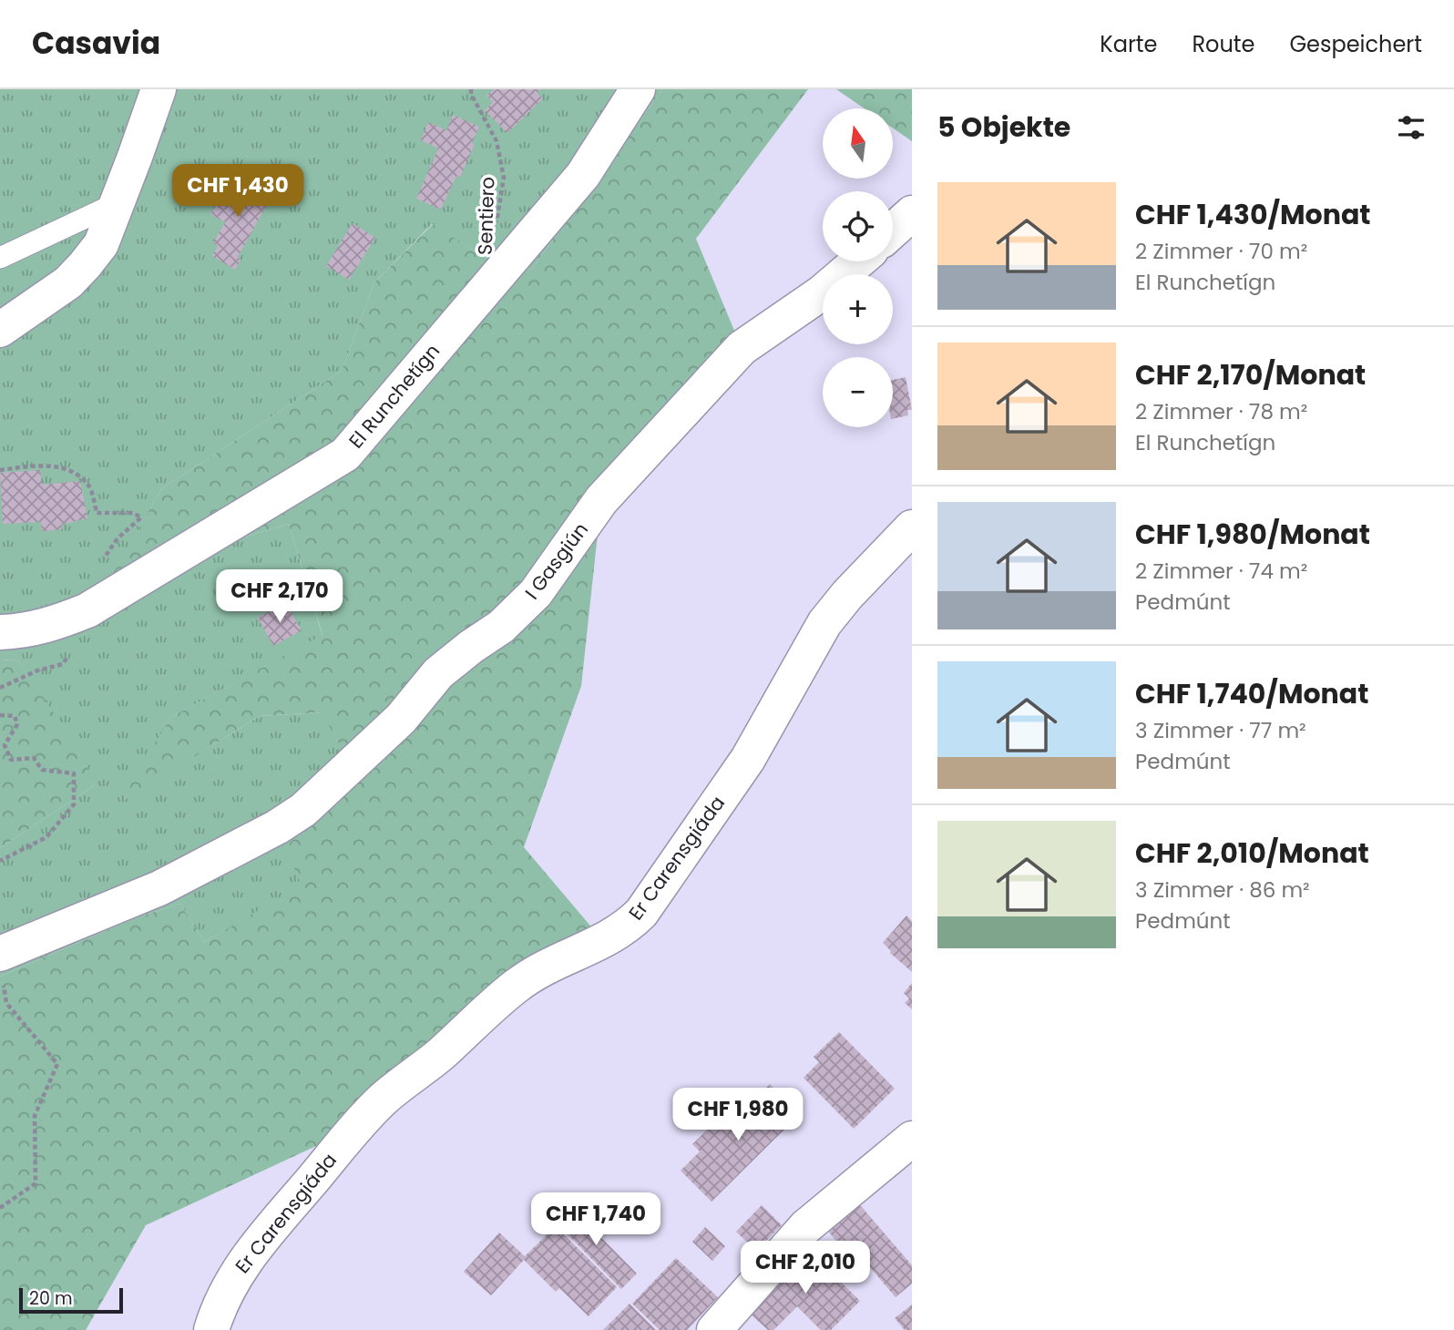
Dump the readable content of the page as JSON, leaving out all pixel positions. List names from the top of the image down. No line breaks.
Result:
{"streets":{"street":["El Runchetígn","I Gasgiún","Er Carensgiáda"],"path":["Sentiero"]},"crossings":[["Sentiero","El Runchetígn"]],"scale_bar":"20 m","north":"top","page":{"header":"Casavia","nav":["Karte","Route","Gespeichert"],"heading":"5 Objekte","map_buttons":["+","−"],"price":["CHF 1,430","CHF 2,170","CHF 1,980","CHF 1,740","CHF 2,010"],"list":[{"name":"CHF 1,430/Monat","note":"2 Zimmer · 70 m² · El Runchetígn"},{"name":"CHF 2,170/Monat","note":"2 Zimmer · 78 m² · El Runchetígn"},{"name":"CHF 1,980/Monat","note":"2 Zimmer · 74 m² · Pedmúnt"},{"name":"CHF 1,740/Monat","note":"3 Zimmer · 77 m² · Pedmúnt"},{"name":"CHF 2,010/Monat","note":"3 Zimmer · 86 m² · Pedmúnt"}],"scale":"20 m"}}
